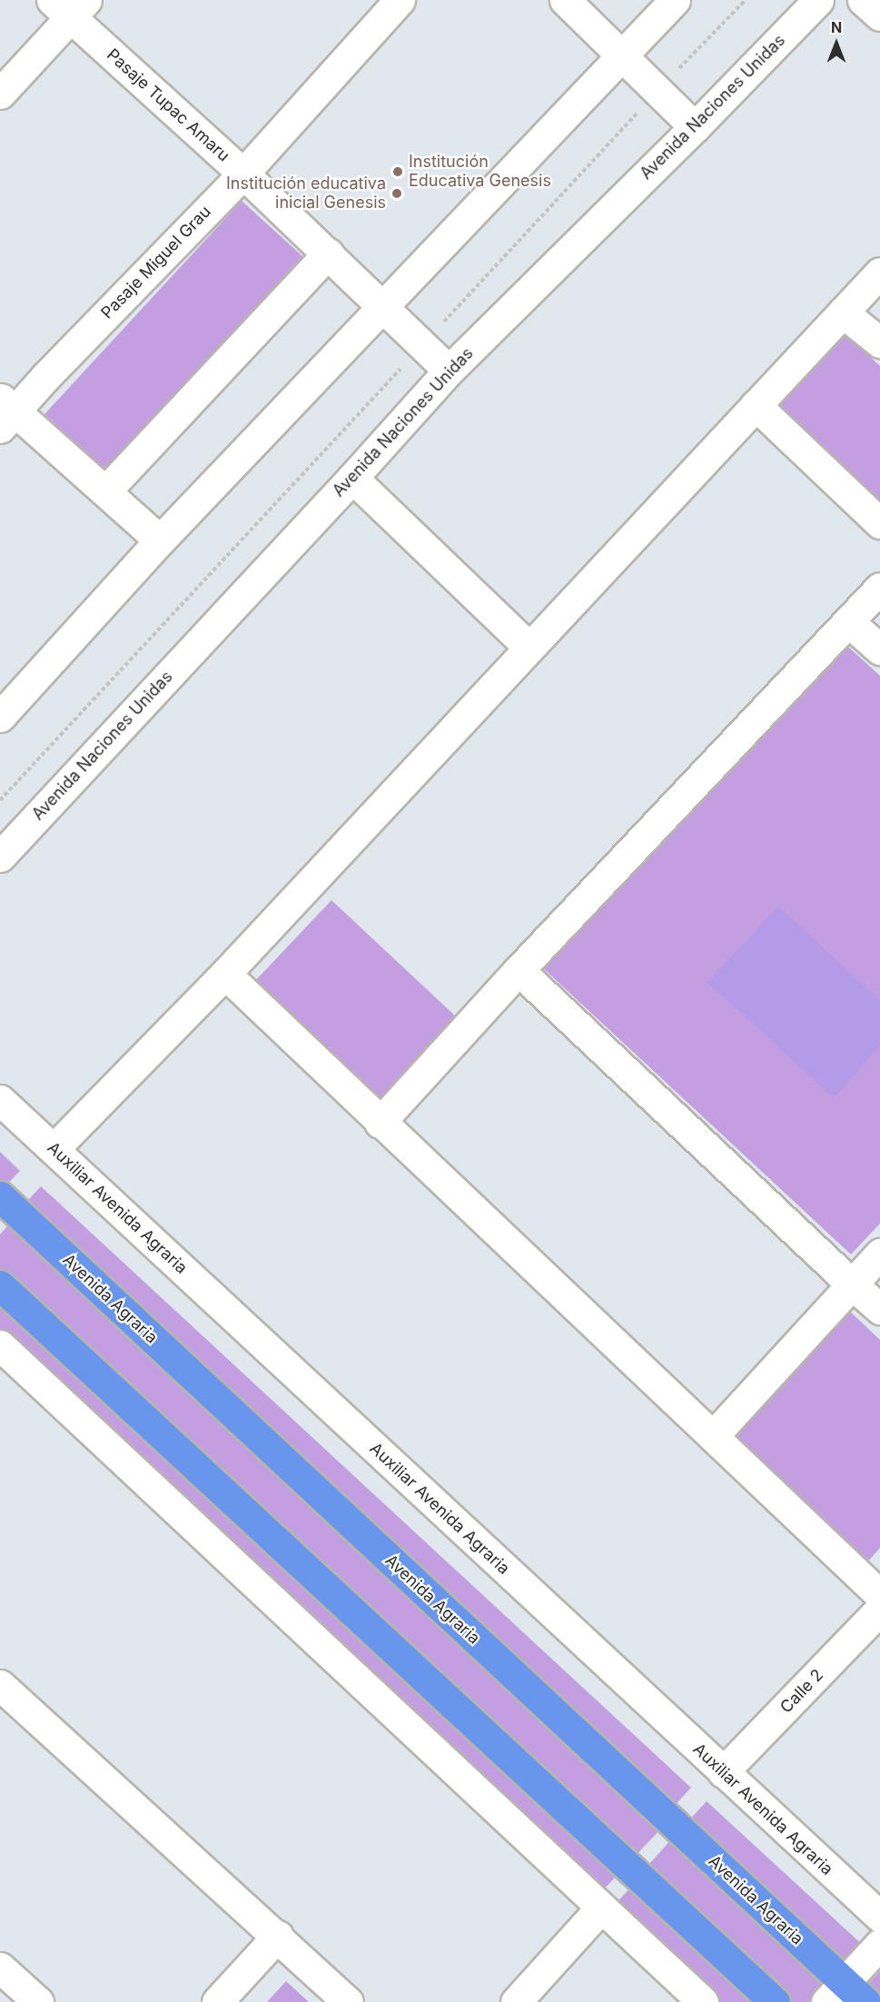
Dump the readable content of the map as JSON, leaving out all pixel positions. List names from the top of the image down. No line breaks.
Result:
{"streets":{"main road":["Avenida Agraria"],"street":["Pasaje Tupac Amaru","Avenida Naciones Unidas","Pasaje Miguel Grau","Auxiliar Avenida Agraria","Calle 2"]},"crossings":[["Pasaje Tupac Amaru","Avenida Naciones Unidas"],["Pasaje Tupac Amaru","Pasaje Miguel Grau"],["Auxiliar Avenida Agraria","Calle 2"]],"places":["Institución Educativa Genesis","Institución educativa inicial Genesis"],"north":"top"}
